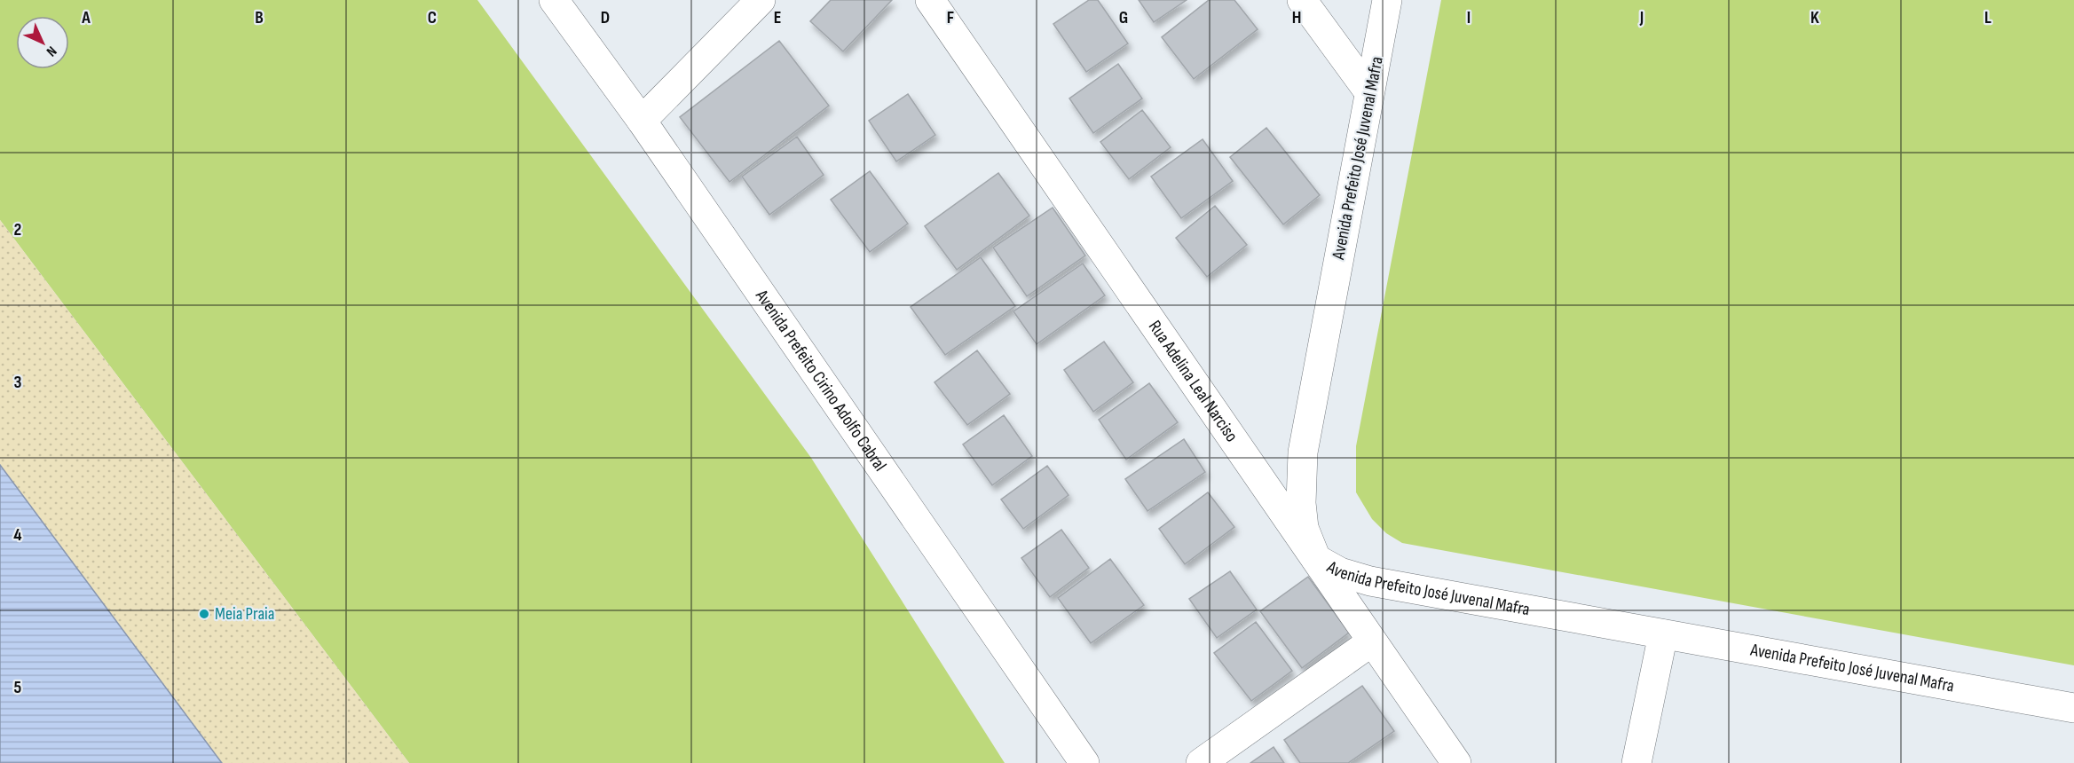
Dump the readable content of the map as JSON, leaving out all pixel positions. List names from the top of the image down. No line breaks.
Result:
{"streets":{"main road":["Avenida Prefeito José Juvenal Mafra","Avenida Prefeito Cirino Adolfo Cabral","Rua Adelina Leal Narciso"]},"crossings":[["Avenida Prefeito José Juvenal Mafra","Rua Adelina Leal Narciso"]],"places":["Meia Praia"],"north":"bottom right","grid":{"columns":["A","B","C","D","E","F","G","H","I","J","K","L"],"rows":["2","3","4","5"]}}
